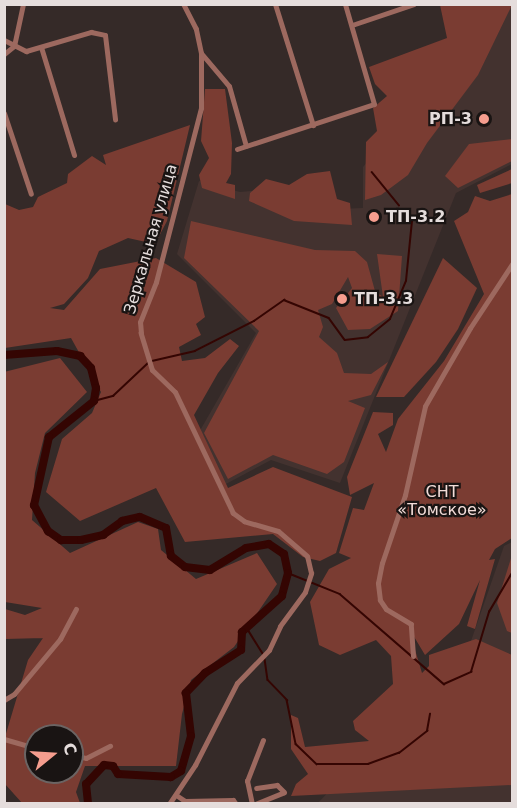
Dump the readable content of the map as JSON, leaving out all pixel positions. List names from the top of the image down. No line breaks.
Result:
{"streets":{"street":["Зеркальная улица"]},"parks":["СНТ «Томское»"],"places":["РП-3","ТП-3.2","ТП-3.3"],"north":"right"}
